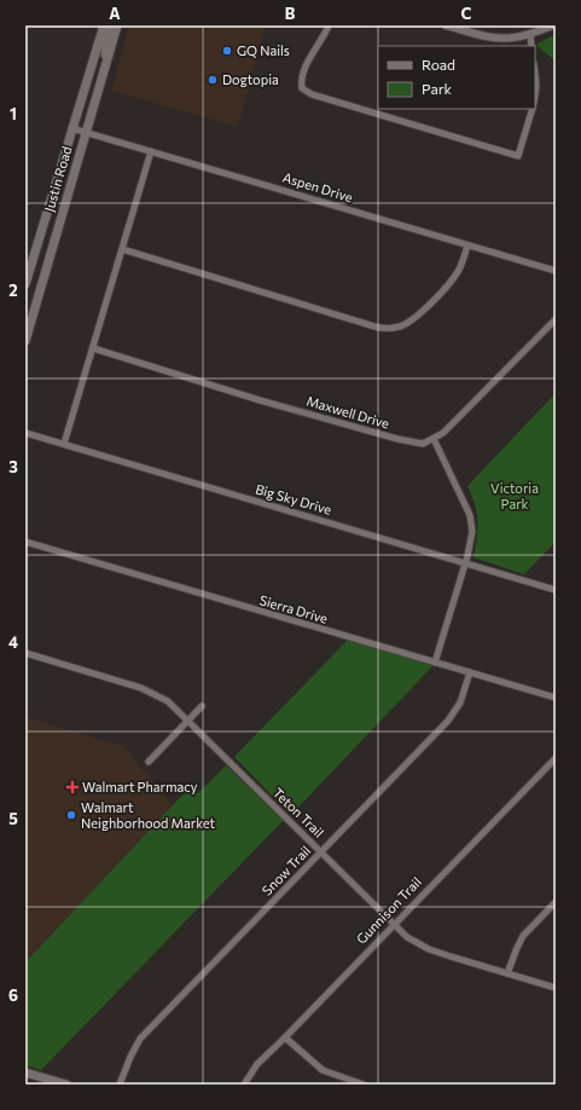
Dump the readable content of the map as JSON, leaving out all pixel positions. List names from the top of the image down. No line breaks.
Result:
{"streets":{"main road":["Justin Road"],"street":["Aspen Drive","Maxwell Drive","Big Sky Drive","Sierra Drive","Teton Trail","Snow Trail","Gunnison Trail"]},"crossings":[["Justin Road","Aspen Drive"],["Sierra Drive","Snow Trail"],["Teton Trail","Snow Trail"],["Teton Trail","Gunnison Trail"]],"parks":["Victoria Park"],"places":{"other":["GQ Nails","Dogtopia","Walmart Neighborhood Market"],"health":["Walmart Pharmacy"]},"legend":["Road","Park"],"grid":{"columns":["A","B","C"],"rows":["1","2","3","4","5","6"]}}
